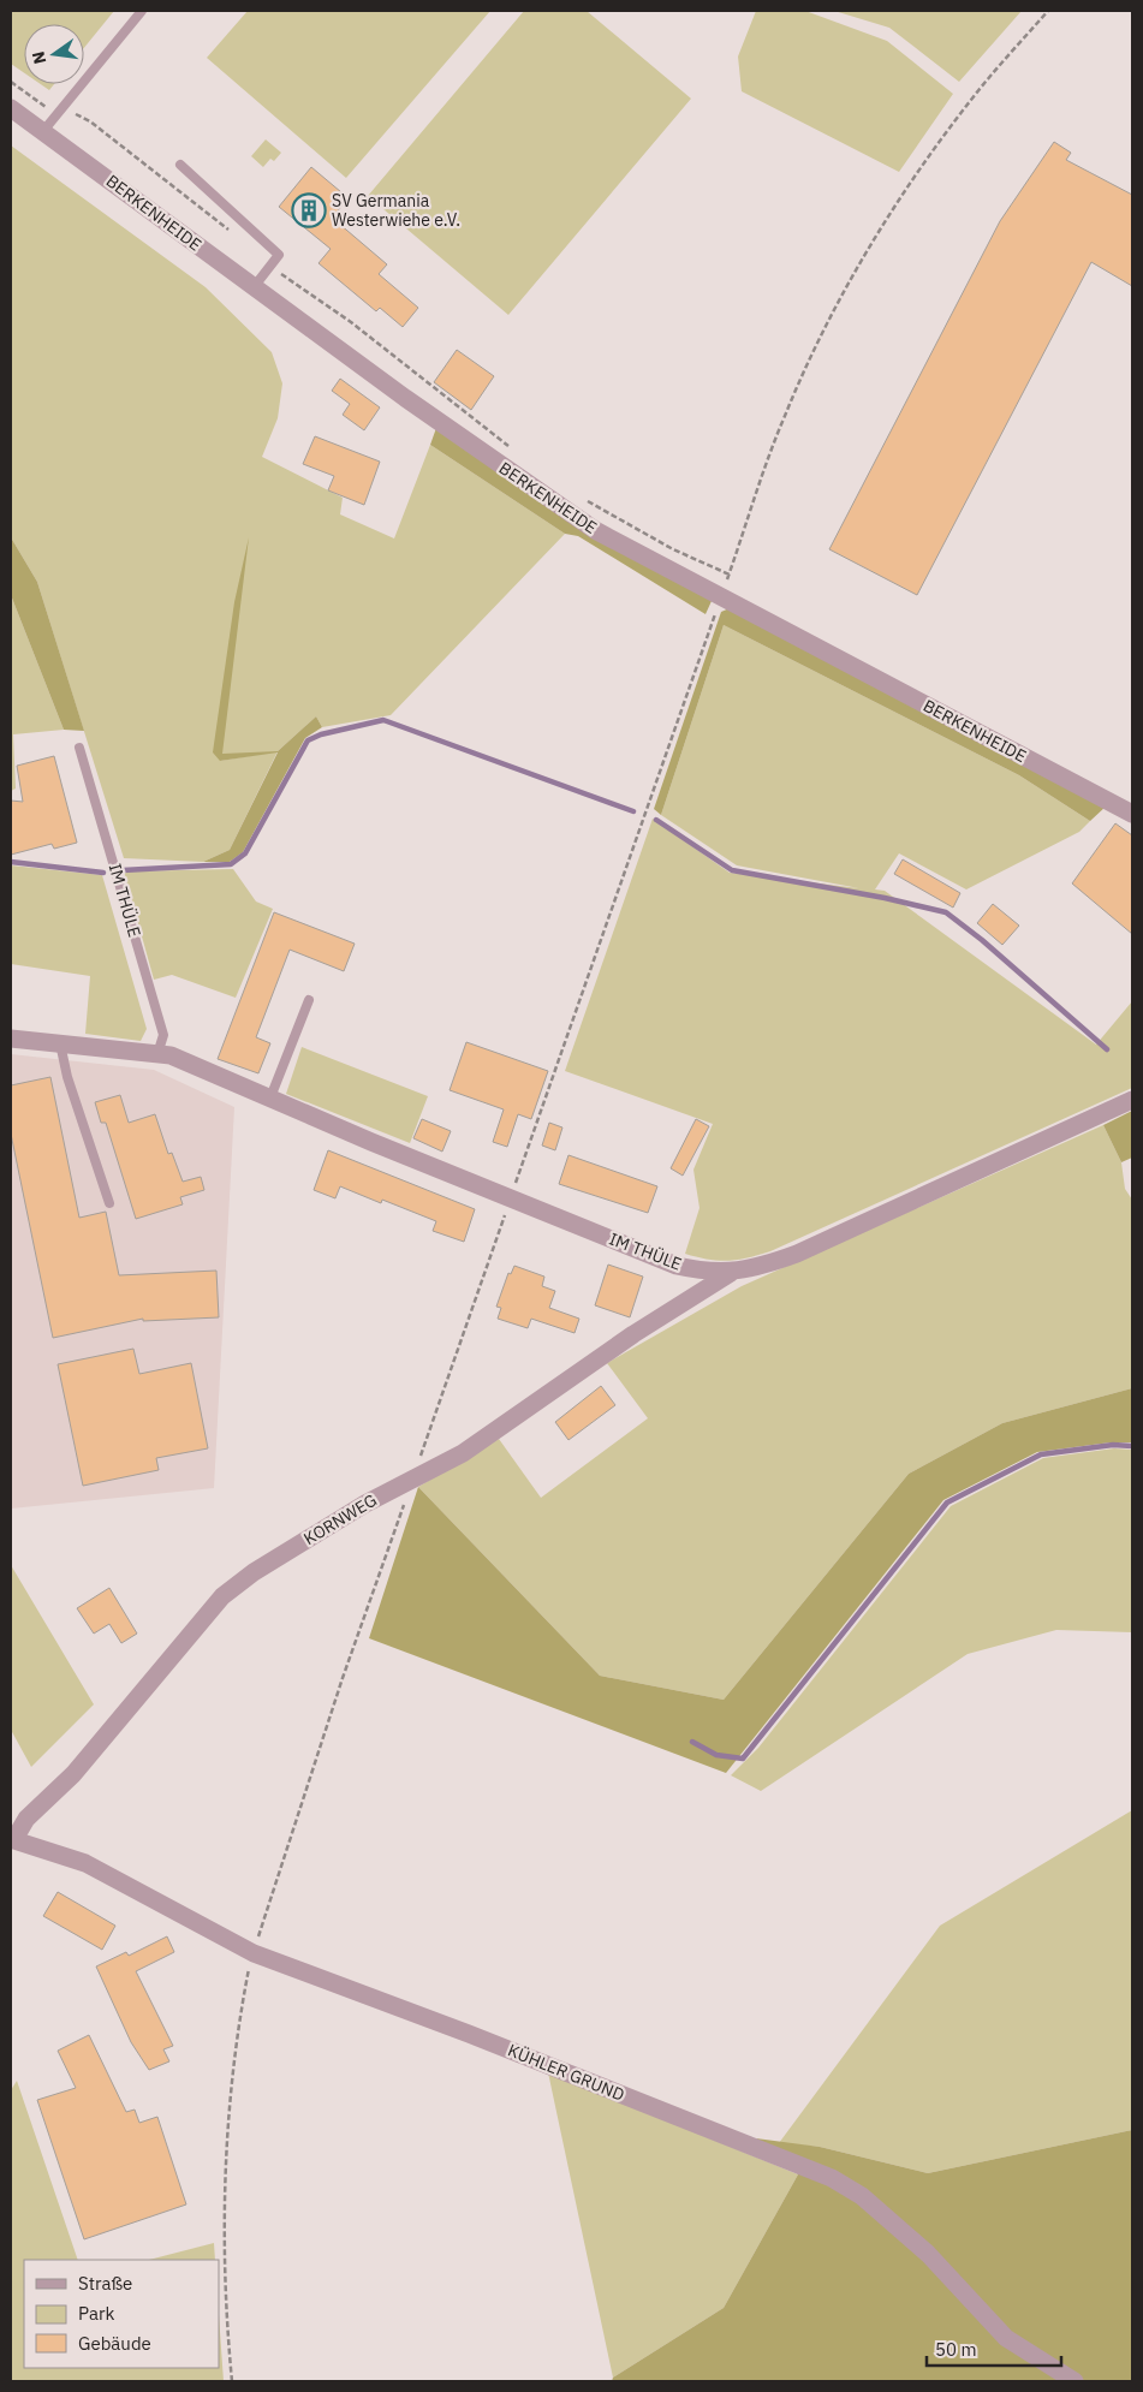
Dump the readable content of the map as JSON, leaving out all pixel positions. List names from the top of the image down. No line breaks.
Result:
{"streets":{"street":["BERKENHEIDE","IM THÜLE","KORNWEG","KÜHLER GRUND"]},"crossings":[["IM THÜLE","KORNWEG"],["KORNWEG","KÜHLER GRUND"]],"places":{"building":["SV Germania Westerwiehe e.V."]},"legend":["Straße","Park","Gebäude"],"scale_bar":"50 m","north":"left"}
